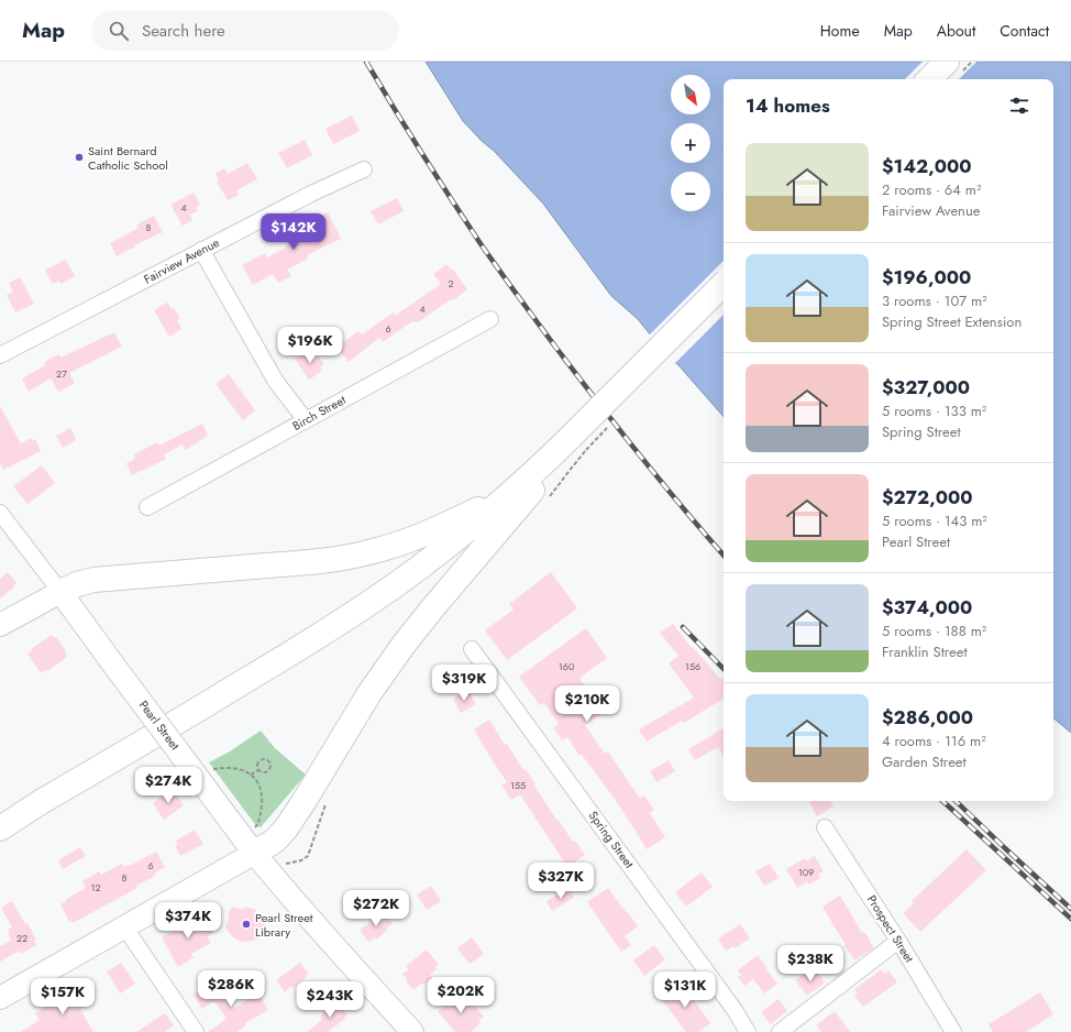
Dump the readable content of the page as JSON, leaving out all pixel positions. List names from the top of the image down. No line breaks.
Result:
{"streets":{"street":["Fairview Avenue","Birch Street","Pearl Street","Spring Street","Prospect Street"]},"places":["Saint Bernard Catholic School","Pearl Street Library"],"house_numbers":["4","8","2","4","6","27","160","156","155","6","109","8","12","22"],"north":"bottom right","page":{"header":"Map","search":"Search here","nav":["Home","Map","About","Contact"],"map_buttons":["+","−"],"heading":"14 homes","list":[{"name":"$142,000","note":"2 rooms · 64 m² · Fairview Avenue"},{"name":"$196,000","note":"3 rooms · 107 m² · Spring Street Extension"},{"name":"$327,000","note":"5 rooms · 133 m² · Spring Street"},{"name":"$272,000","note":"5 rooms · 143 m² · Pearl Street"},{"name":"$374,000","note":"5 rooms · 188 m² · Franklin Street"},{"name":"$286,000","note":"4 rooms · 116 m² · Garden Street"}],"price":["$142K","$196K","$319K","$210K","$274K","$327K","$272K","$374K","$238K","$286K","$131K","$202K","$157K","$243K"]}}
